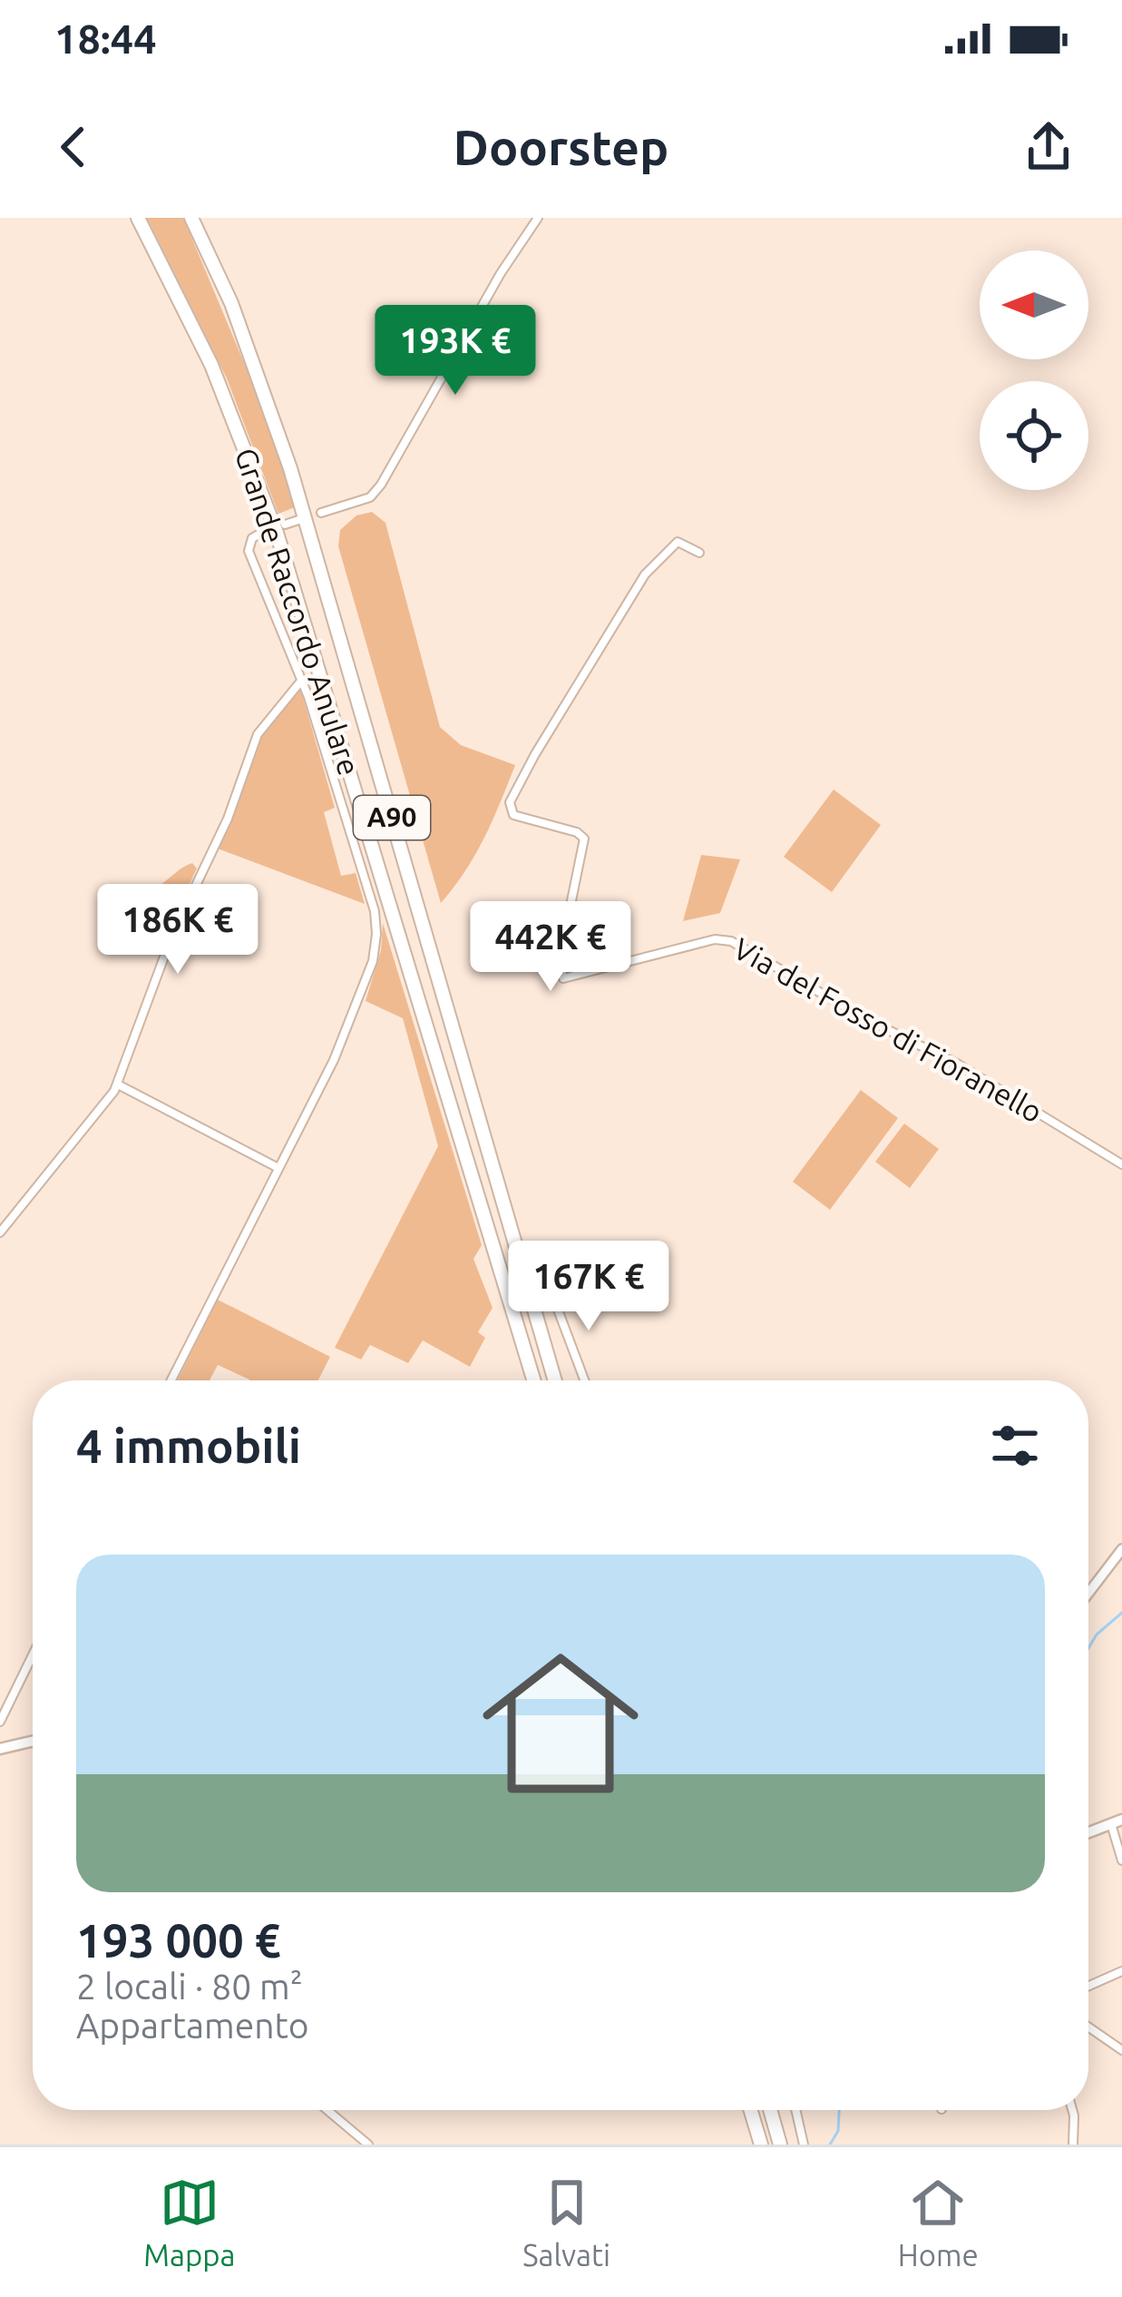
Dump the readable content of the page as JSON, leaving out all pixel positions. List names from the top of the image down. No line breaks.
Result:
{"streets":{"highway":["Grande Raccordo Anulare","A90"],"street":["Via del Fosso di Fioranello"]},"north":"left","page":{"status":"18:44","header":"Doorstep","price":["193K €","186K €","442K €","167K €"],"heading":"4 immobili","list":[{"name":"193 000 €","note":"2 locali · 80 m² · Appartamento"}],"tabs":["Mappa","Salvati","Home"]}}
